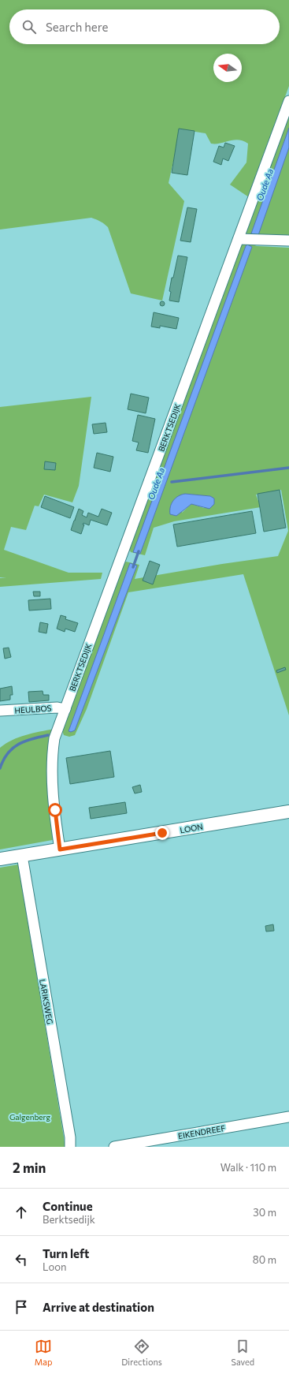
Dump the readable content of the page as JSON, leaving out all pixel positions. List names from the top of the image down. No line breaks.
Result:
{"streets":{"main road":["LOON"],"street":["BERKTSEDIJK","HEULBOS","LARIKSWEG","EIKENDREEF"]},"crossings":[["BERKTSEDIJK","HEULBOS"],["BERKTSEDIJK","LOON"],["LOON","LARIKSWEG"]],"water":["Oude Aa"],"parks":["Galgenberg"],"north":"left","page":{"search":"Search here","heading":["2 min","Walk · 110 m"],"list":[["Continue","Berktsedijk","30 m"],["Turn left","Loon","80 m"],"Arrive at destination"],"nav":["Map","Directions","Saved"]}}
